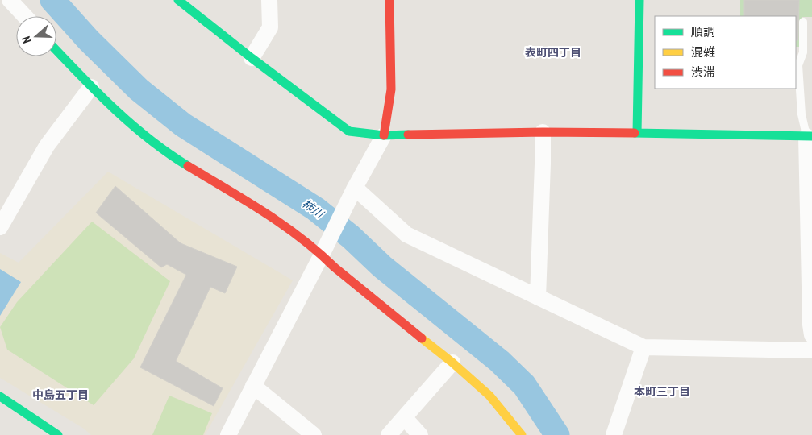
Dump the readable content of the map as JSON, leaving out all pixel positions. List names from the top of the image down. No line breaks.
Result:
{"districts":["表町四丁目","本町三丁目","中島五丁目"],"water":["柿川"],"legend":["順調","混雑","渋滞"],"north":"left"}
